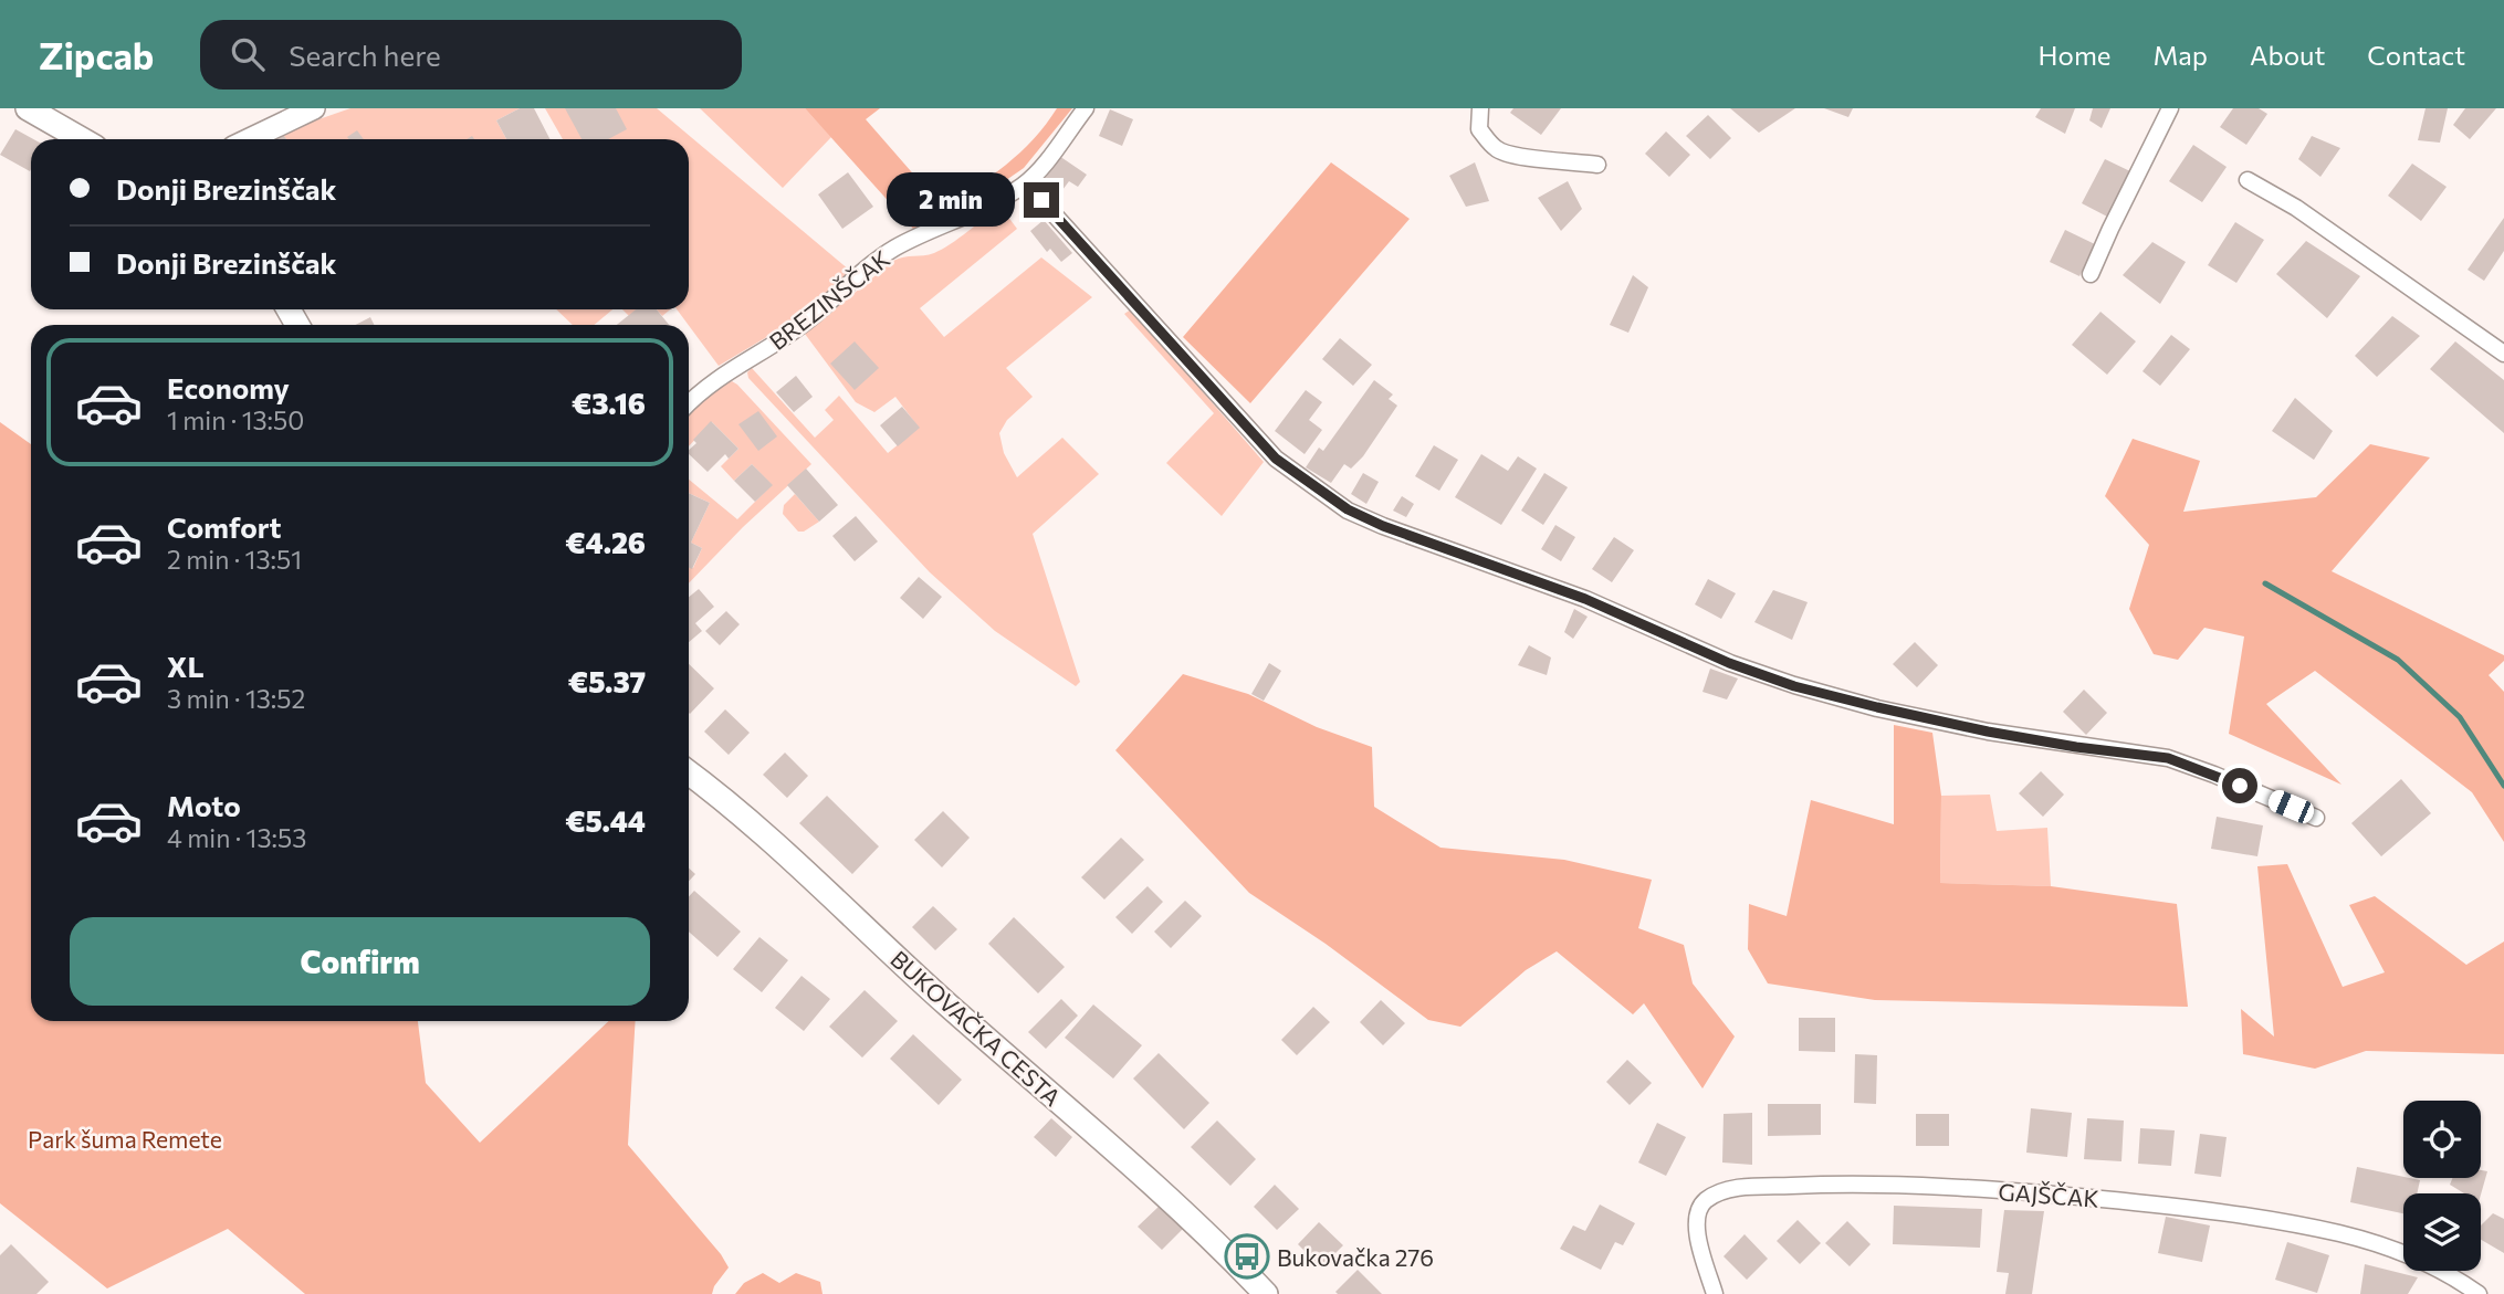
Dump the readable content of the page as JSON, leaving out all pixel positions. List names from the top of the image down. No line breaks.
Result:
{"streets":{"main road":["BUKOVAČKA CESTA"],"street":["BREZINŠČAK","GAJŠČAK"]},"parks":["Park šuma Remete"],"places":{"bus stop":["Bukovačka 276"]},"page":{"header":"Zipcab","search":"Search here","nav":["Home","Map","About","Contact"],"banner":["Donji Brezinščak","Donji Brezinščak"],"bubble":"2 min","list":[{"name":"Economy","note":"1 min · 13:50","value":"€3.16"},{"name":"Comfort","note":"2 min · 13:51","value":"€4.26"},{"name":"XL","note":"3 min · 13:52","value":"€5.37"},{"name":"Moto","note":"4 min · 13:53","value":"€5.44"}],"buttons":"Confirm"}}
